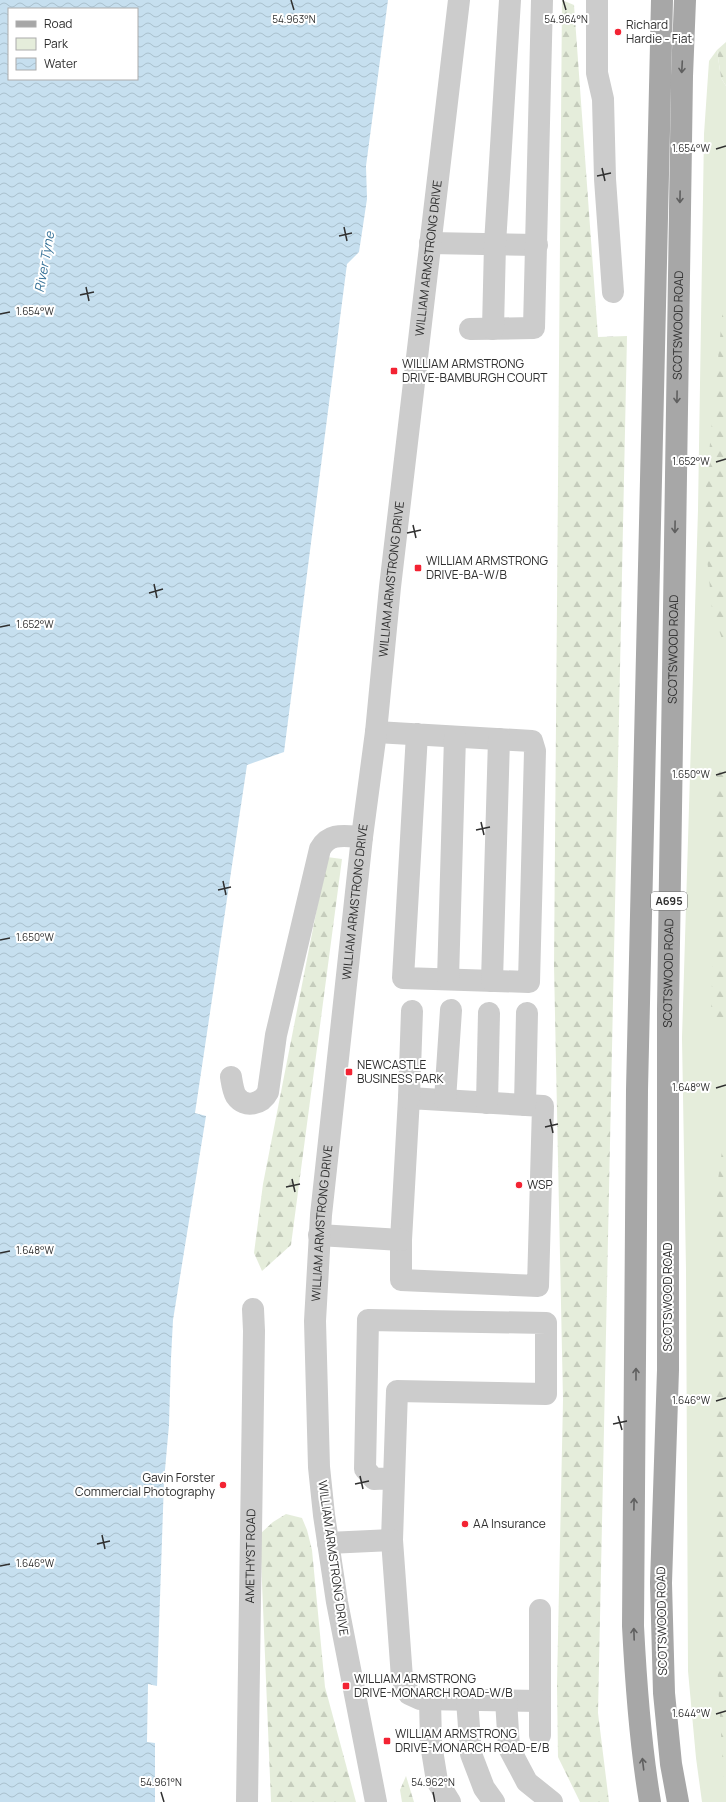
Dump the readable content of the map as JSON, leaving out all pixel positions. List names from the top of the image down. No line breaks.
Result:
{"streets":{"main road":["SCOTSWOOD ROAD","A695"],"street":["WILLIAM ARMSTRONG DRIVE","AMETHYST ROAD"]},"water":["River Tyne"],"places":{"other":["Richard Hardie - Fiat","WSP","Gavin Forster Commercial Photography","AA Insurance"],"transit":["WILLIAM ARMSTRONG DRIVE-BAMBURGH COURT","WILLIAM ARMSTRONG DRIVE-BA-W/B","NEWCASTLE BUSINESS PARK","WILLIAM ARMSTRONG DRIVE-MONARCH ROAD-W/B","WILLIAM ARMSTRONG DRIVE-MONARCH ROAD-E/B"]},"legend":["Road","Park","Water"],"coordinates":["54.963°N","54.964°N","1.654°W","1.652°W","1.650°W","1.648°W","1.646°W","1.644°W","54.961°N","54.962°N"]}
